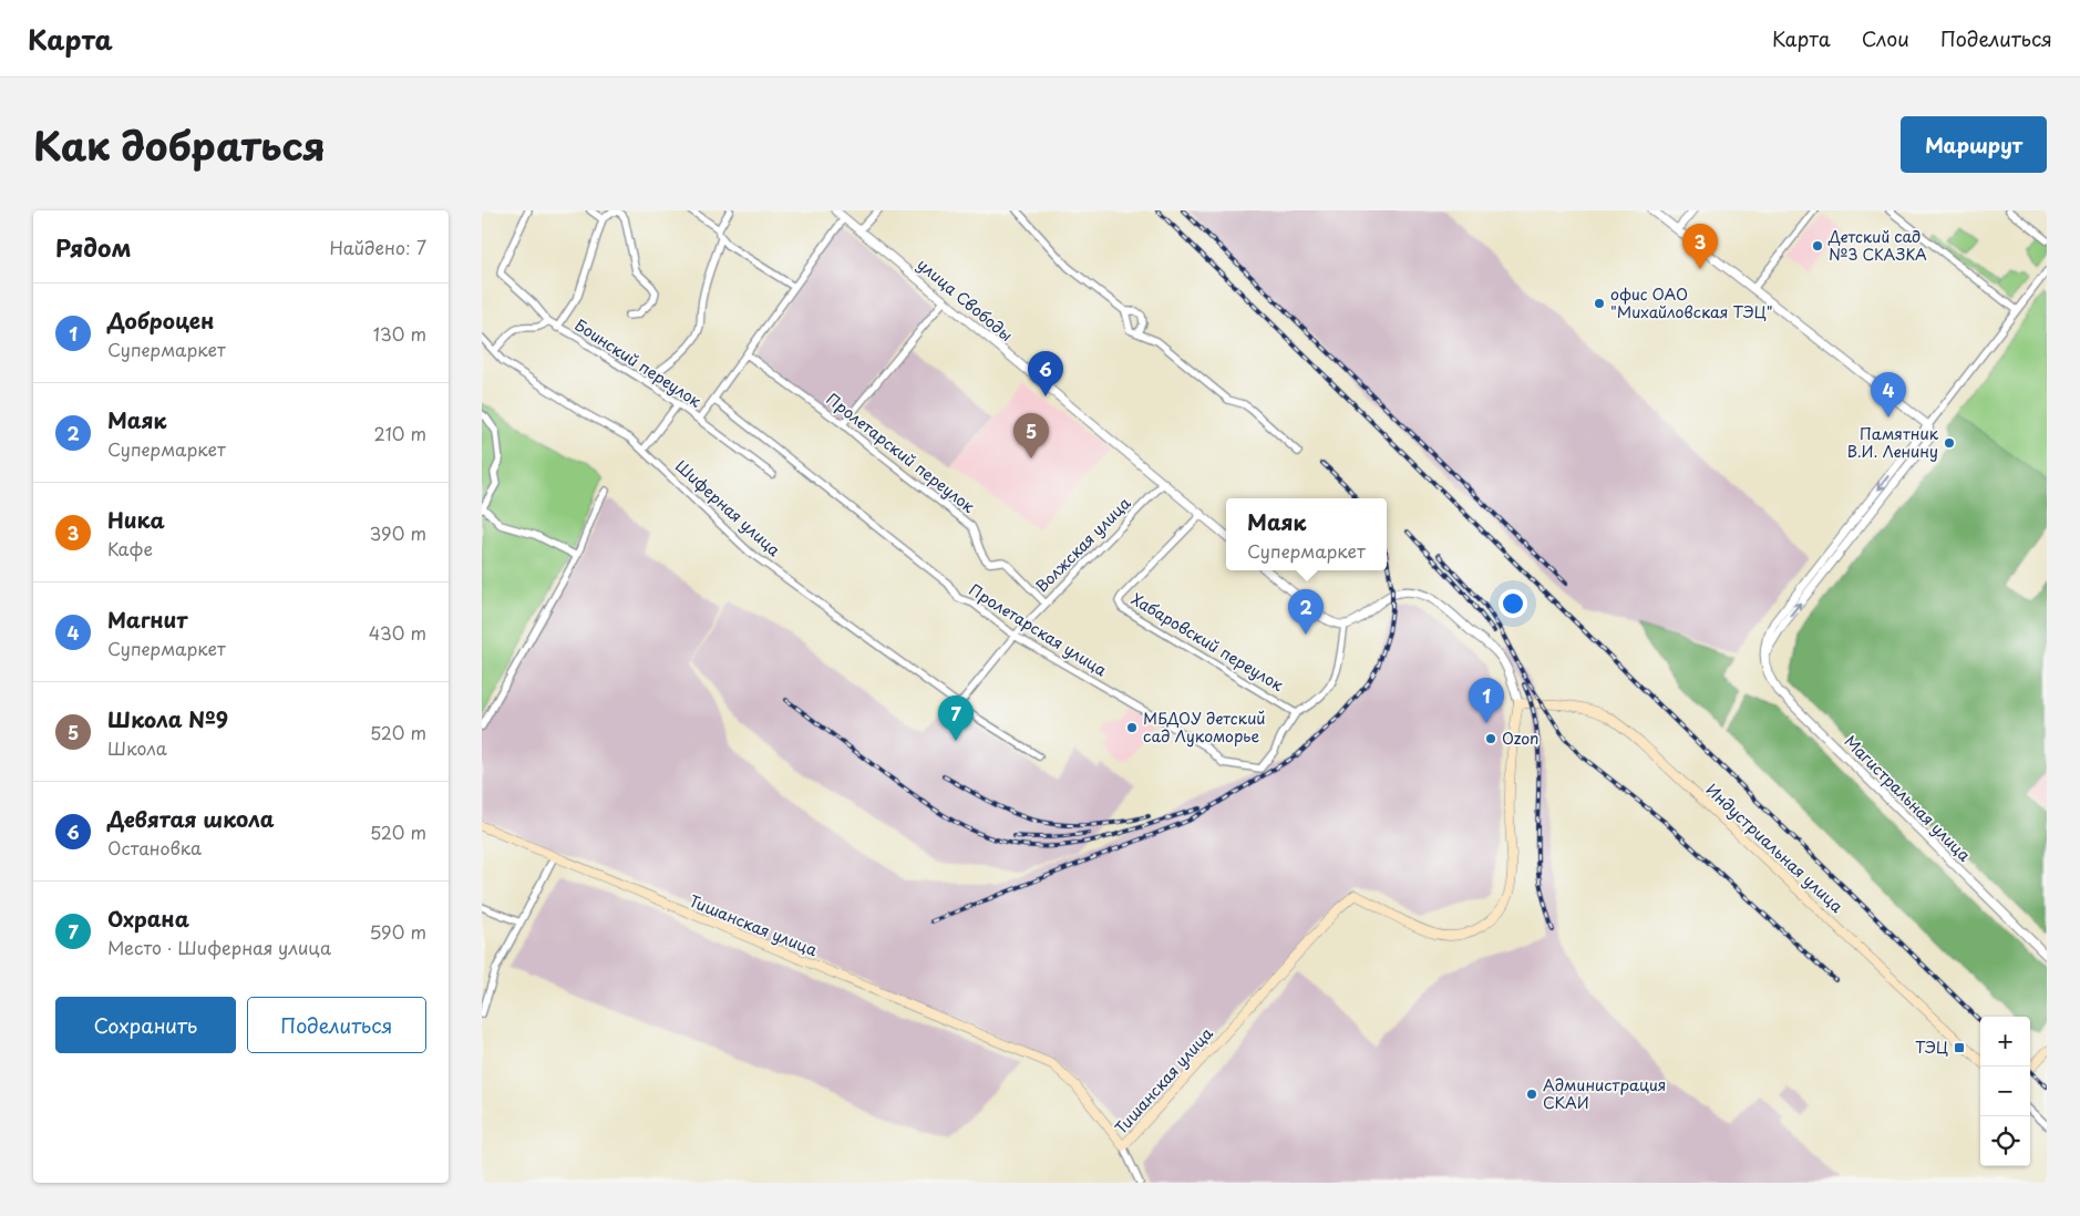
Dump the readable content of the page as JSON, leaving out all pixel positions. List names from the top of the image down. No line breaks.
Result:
{"streets":{"main road":["Индустриальная улица","Тишанская улица"],"street":["улица Свободы","Боинский переулок","Пролетарский переулок","Шиферная улица","Волжская улица","Пролетарская улица","Хабаровский переулок","Магистральная улица"]},"crossings":[["улица Свободы","Боинский переулок"],["улица Свободы","Волжская улица"],["улица Свободы","Хабаровский переулок"],["Боинский переулок","Пролетарский переулок"],["Боинский переулок","Пролетарская улица"],["Пролетарский переулок","Волжская улица"],["Шиферная улица","Волжская улица"],["Волжская улица","Пролетарская улица"],["Пролетарская улица","Хабаровский переулок"],["Индустриальная улица","Тишанская улица"]],"places":{"other":["Детский сад №3 СКАЗКА","офис ОАО \"Михайловская ТЭЦ\"","Памятник В.И. Ленину","МБДОУ детский сад Лукоморье","Ozon","Администрация СКАИ"],"transit":["ТЭЦ"]},"page":{"header":"Карта","nav":["Карта","Слои","Поделиться"],"title":"Как добраться","buttons":["Маршрут",["Сохранить","Поделиться"]],"heading":["Рядом","Найдено: 7"],"pins":["3","6","4","5","2","1","7"],"list":[{"mark":"1","name":"Доброцен","note":"Супермаркет","value":"130 m"},{"mark":"2","name":"Mаяк","note":"Супермаркет","value":"210 m"},{"mark":"3","name":"Ника","note":"Кафе","value":"390 m"},{"mark":"4","name":"Магнит","note":"Супермаркет","value":"430 m"},{"mark":"5","name":"Школа №9","note":"Школа","value":"520 m"},{"mark":"6","name":"Девятая школа","note":"Остановка","value":"520 m"},{"mark":"7","name":"Охрана","note":"Место · Шиферная улица","value":"590 m"}],"popup":["Mаяк","Супермаркет"],"map_buttons":["+","−"]}}
